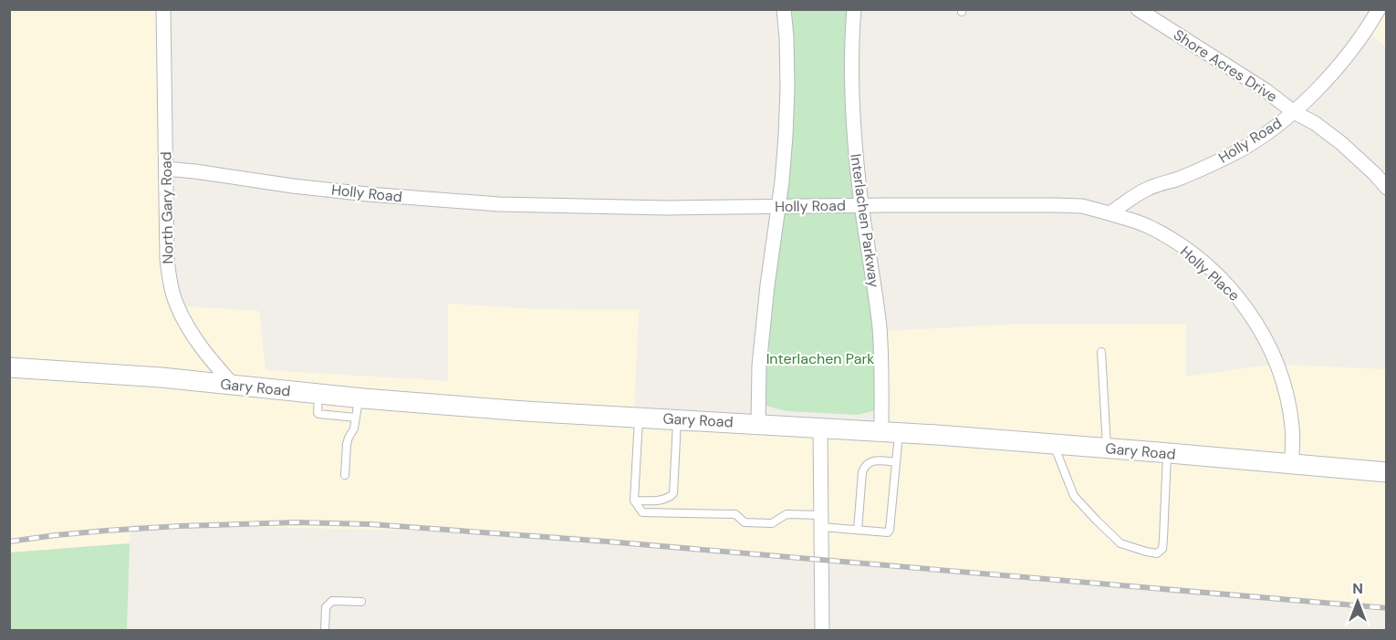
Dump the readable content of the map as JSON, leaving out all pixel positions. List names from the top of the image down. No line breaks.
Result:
{"streets":{"main road":["Gary Road"],"street":["Shore Acres Drive","Holly Road","North Gary Road","Interlachen Parkway","Holly Place"]},"crossings":[["Shore Acres Drive","Holly Road"],["Holly Road","North Gary Road"],["Holly Road","Interlachen Parkway"],["Holly Road","Holly Place"],["North Gary Road","Gary Road"],["Interlachen Parkway","Gary Road"],["Holly Place","Gary Road"]],"parks":["Interlachen Park"],"north":"top"}
